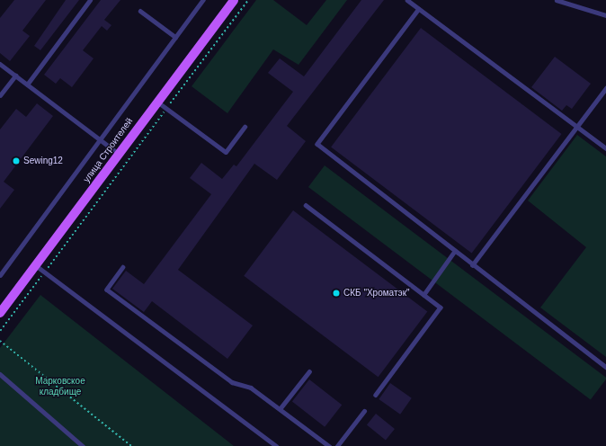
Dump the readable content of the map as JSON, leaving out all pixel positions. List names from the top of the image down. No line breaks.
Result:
{"streets":{"main road":["улица Строителей"]},"parks":["Марковское кладбище"],"places":["Sewing12","СКБ \"Хроматэк\""]}
